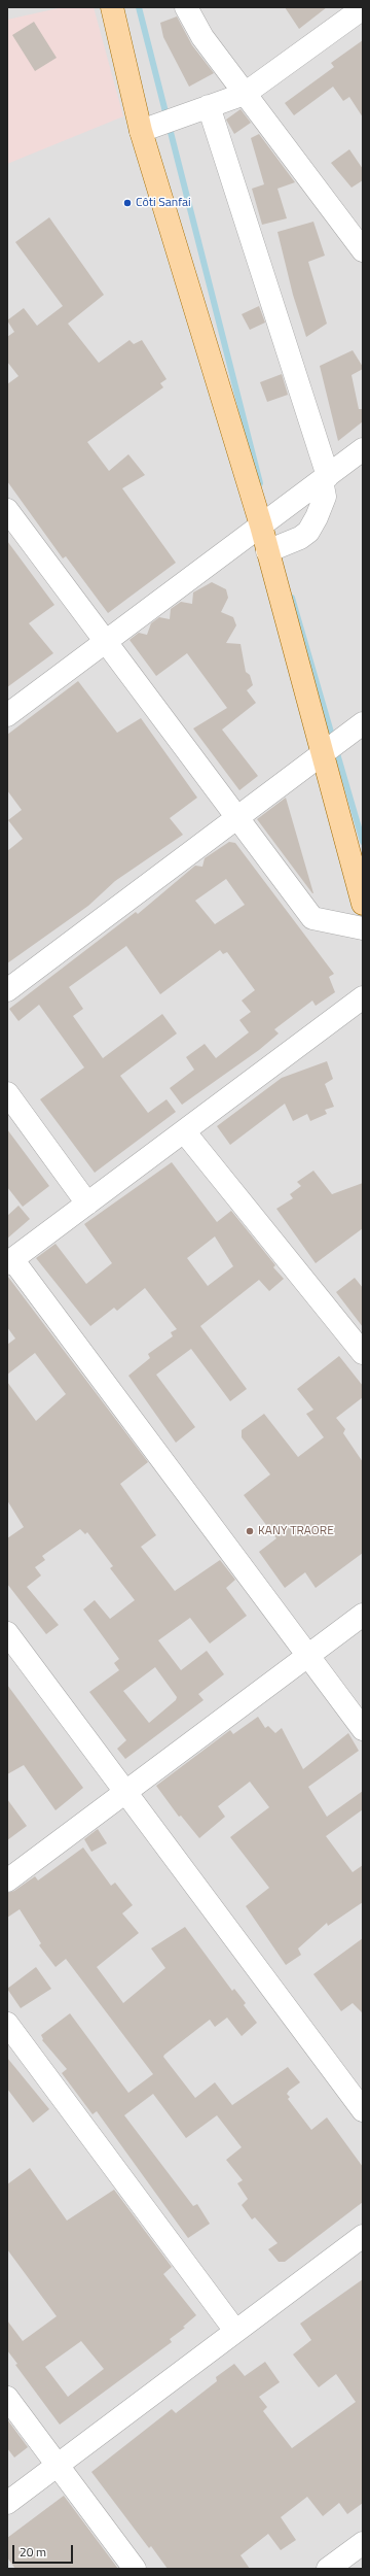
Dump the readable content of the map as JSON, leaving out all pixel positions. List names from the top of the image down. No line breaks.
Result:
{"places":["Côti Sanfai","KANY TRAORE"],"scale_bar":"20 m"}
